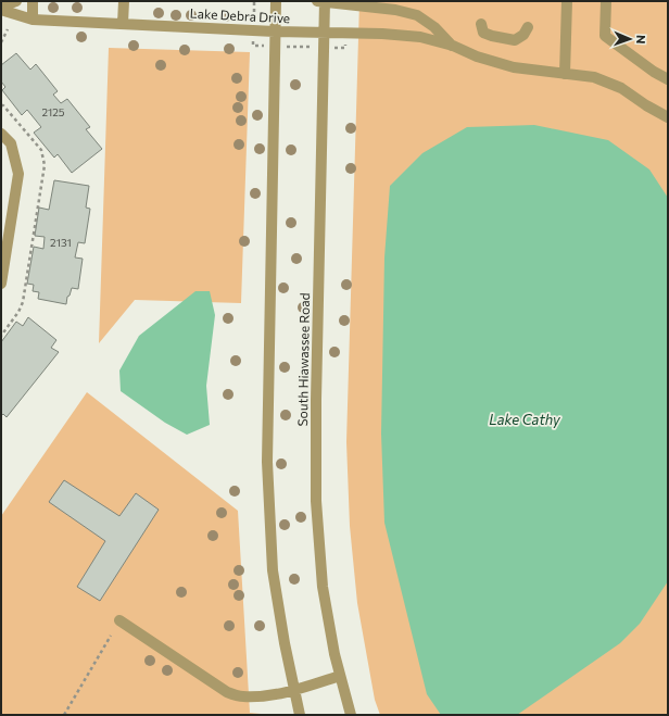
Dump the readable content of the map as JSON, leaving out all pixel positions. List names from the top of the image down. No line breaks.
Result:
{"streets":{"street":["Lake Debra Drive","South Hiawassee Road"]},"crossings":[["Lake Debra Drive","South Hiawassee Road"]],"water":["Lake Cathy"],"house_numbers":["2125","2131"],"north":"right"}
